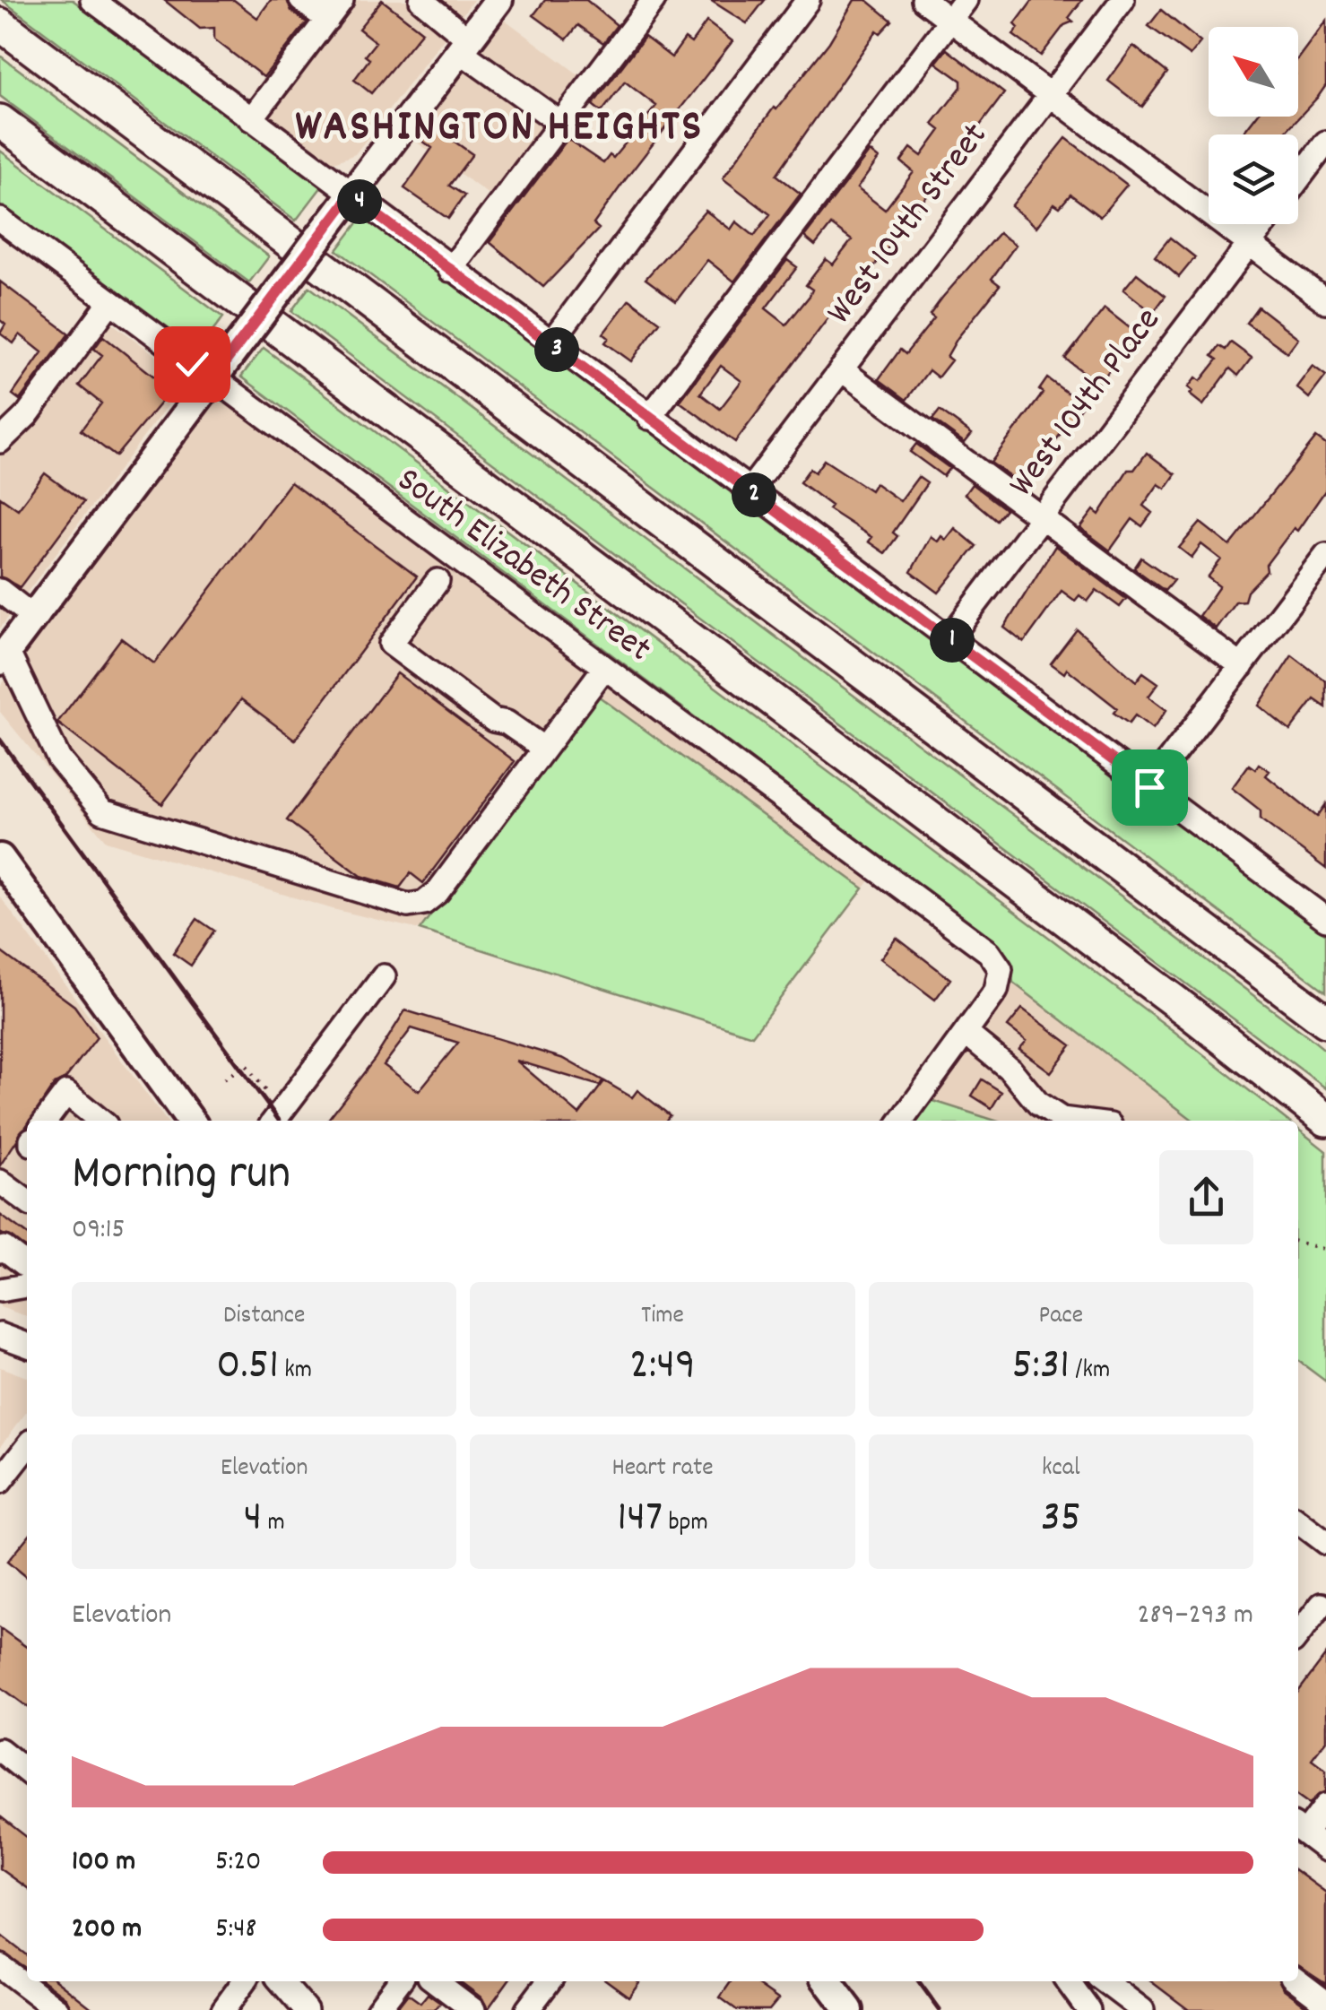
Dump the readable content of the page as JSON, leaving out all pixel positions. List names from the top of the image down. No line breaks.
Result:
{"streets":{"street":["West 104th Street","West 104th Place","South Elizabeth Street"]},"districts":["WASHINGTON HEIGHTS"],"north":"top left","page":{"pins":["4","3","2","1"],"heading":["Morning run","09:15"],"stats":[["Distance","0.51 km"],["Time","2:49"],["Pace","5:31 /km"],["Elevation","4 m"],["Heart rate","147 bpm"],["kcal","35"]],"chart":["Elevation","289–293 m"],"list":[{"name":"100 m","note":"5:20"},{"name":"200 m","note":"5:48"}]}}
